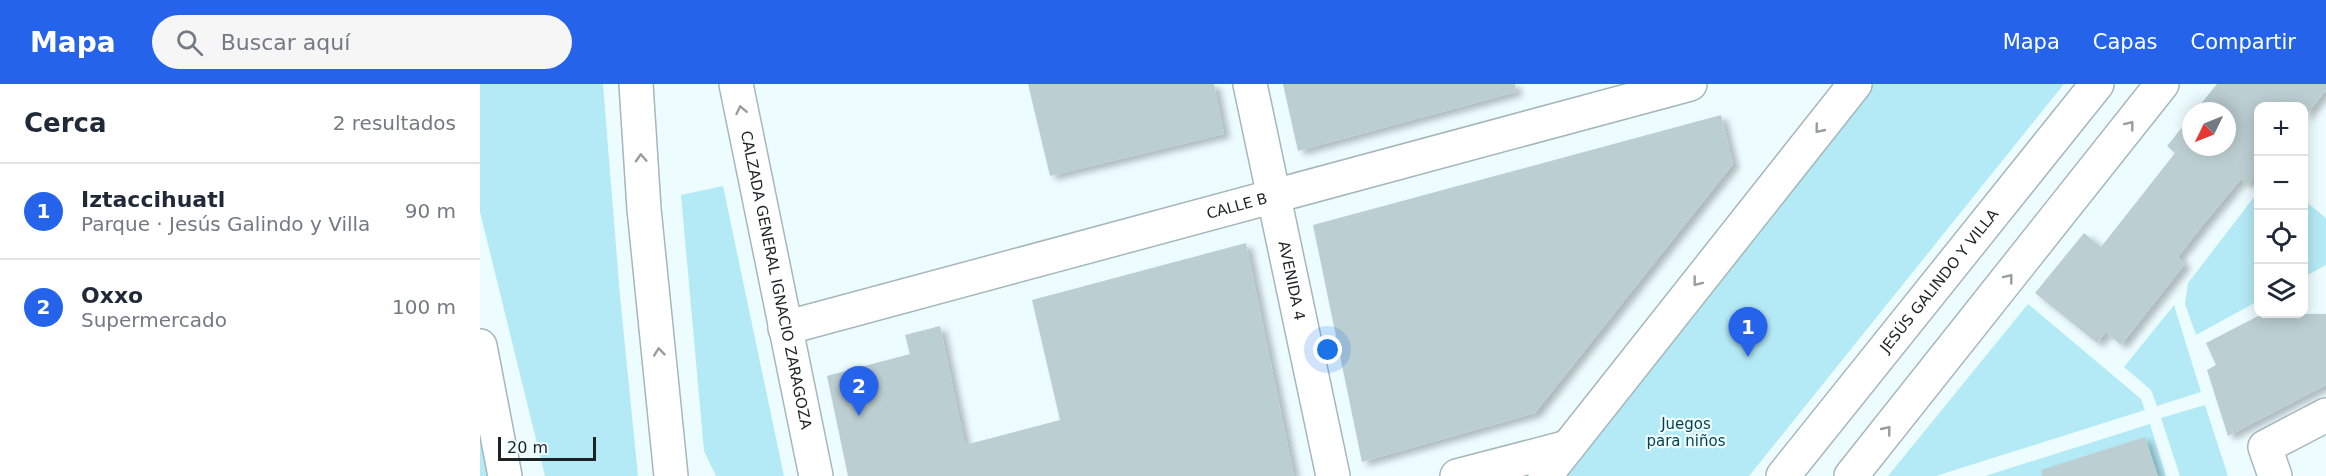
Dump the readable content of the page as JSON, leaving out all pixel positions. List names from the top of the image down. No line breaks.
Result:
{"streets":{"street":["CALLE B","CALZADA GENERAL IGNACIO ZARAGOZA","AVENIDA 4","JESÚS GALINDO Y VILLA"]},"crossings":[["CALLE B","CALZADA GENERAL IGNACIO ZARAGOZA"],["CALLE B","AVENIDA 4"]],"parks":["Juegos para niños"],"scale_bar":"20 m","north":"bottom left","page":{"header":"Mapa","search":"Buscar aquí","nav":["Mapa","Capas","Compartir"],"heading":["Cerca","2 resultados"],"map_buttons":["+","−"],"list":[{"mark":"1","name":"Iztaccihuatl","note":"Parque · Jesús Galindo y Villa","value":"90 m"},{"mark":"2","name":"Oxxo","note":"Supermercado","value":"100 m"}],"pins":["1","2"],"scale":"20 m"}}
